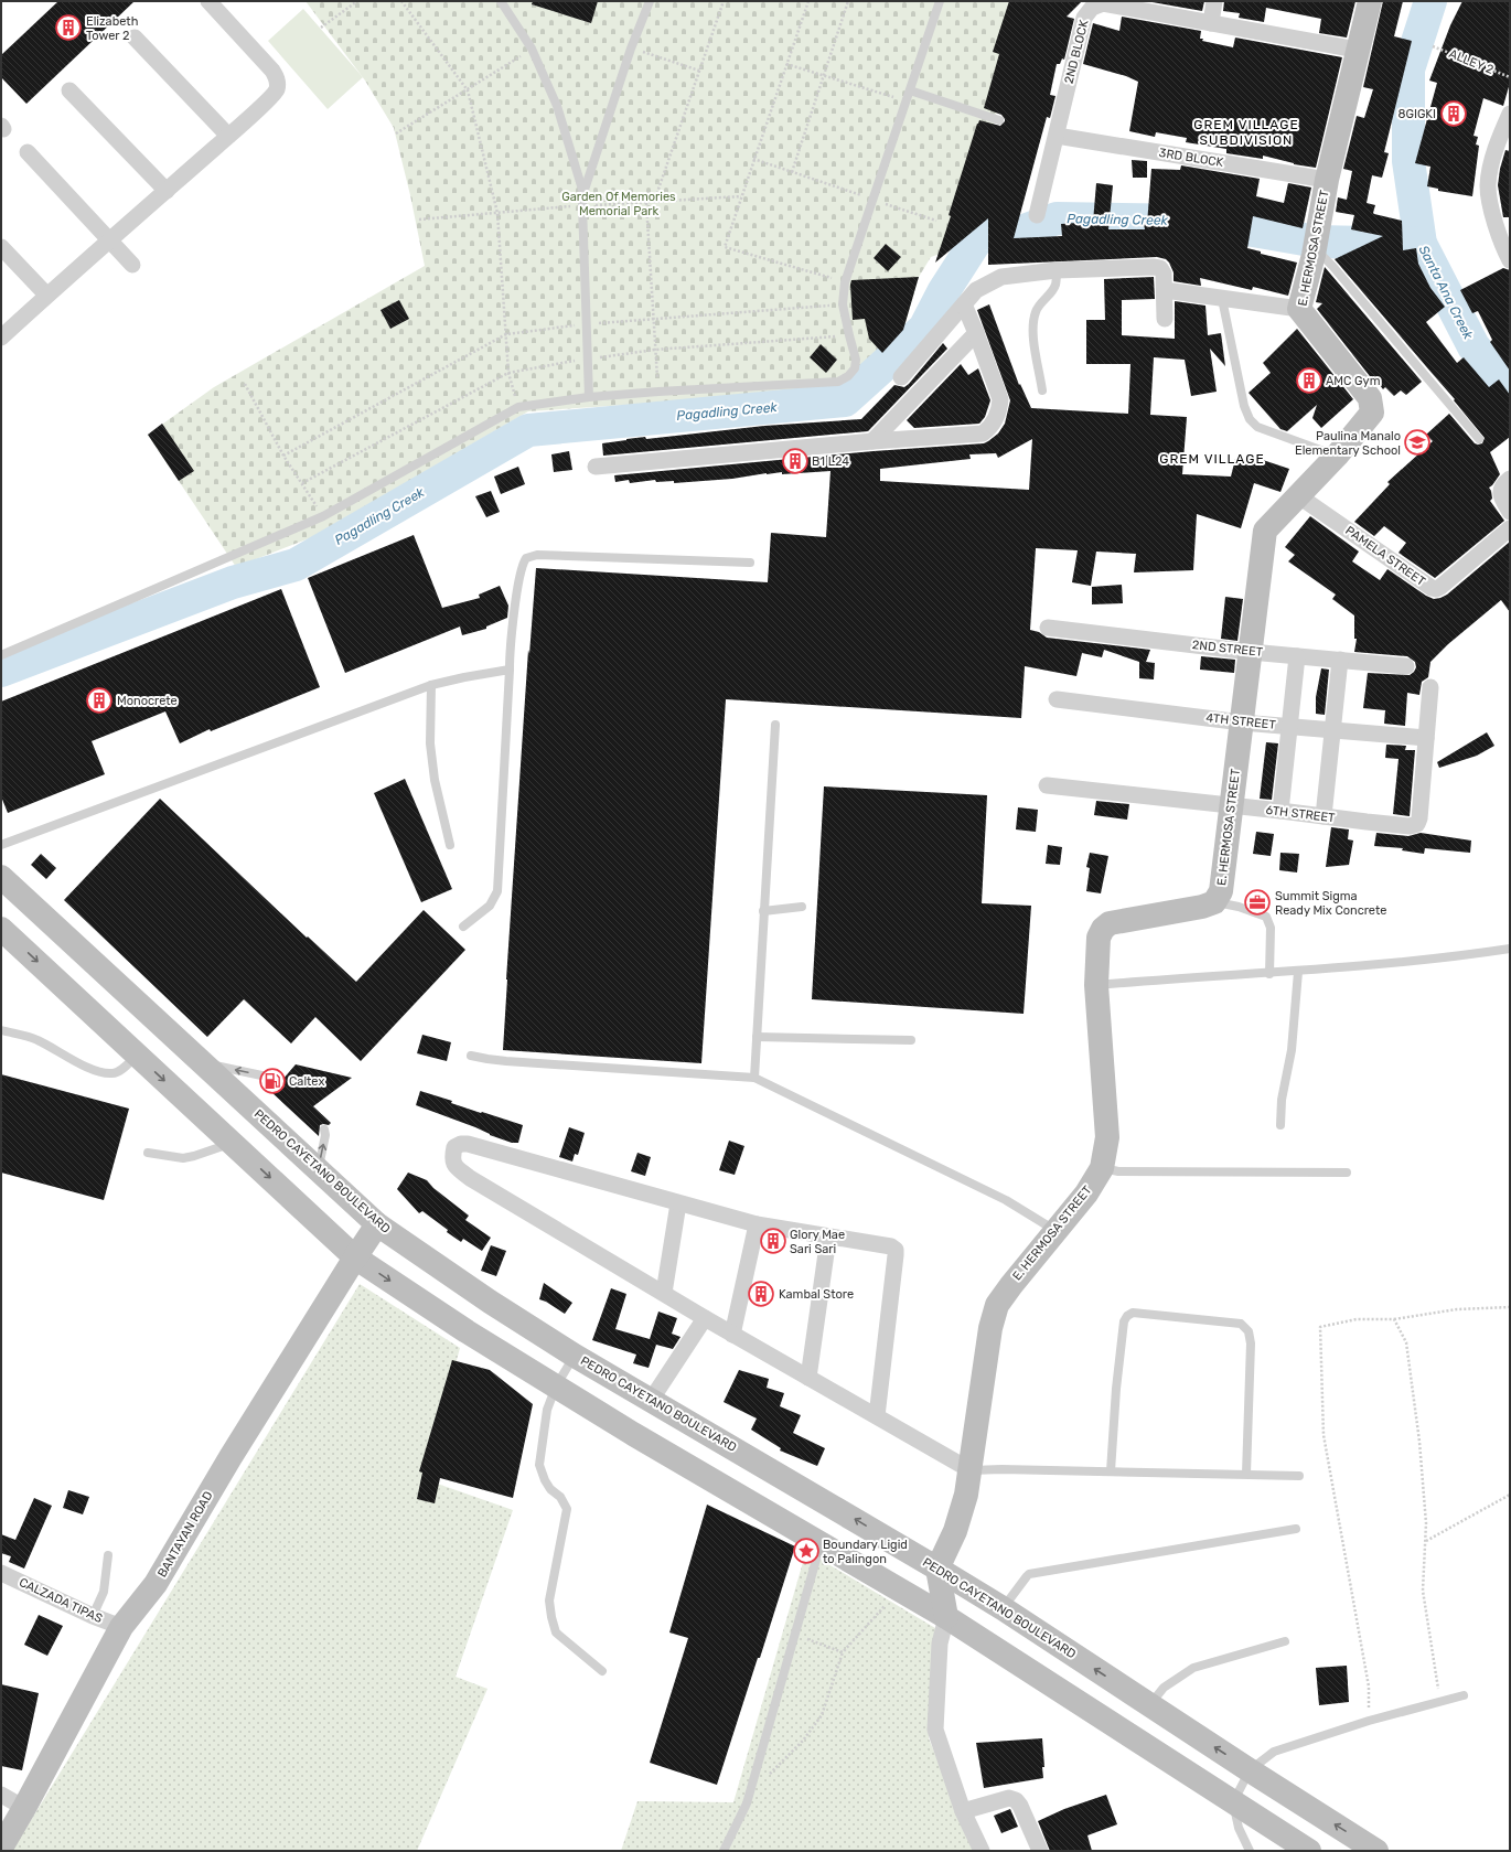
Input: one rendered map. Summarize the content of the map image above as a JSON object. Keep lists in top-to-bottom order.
{
  "streets": {
    "main road": ["E. HERMOSA STREET", "PEDRO CAYETANO BOULEVARD", "BANTAYAN ROAD"],
    "street": [
      "2ND BLOCK",
      "3RD BLOCK",
      "PAMELA STREET",
      "2ND STREET",
      "4TH STREET",
      "6TH STREET",
      "CALZADA TIPAS"
    ],
    "path": ["ALLEY 2"]
  },
  "crossings": [
    ["2ND BLOCK", "3RD BLOCK"],
    ["2ND BLOCK", "E. HERMOSA STREET"],
    ["3RD BLOCK", "E. HERMOSA STREET"],
    ["E. HERMOSA STREET", "PAMELA STREET"],
    ["E. HERMOSA STREET", "2ND STREET"],
    ["E. HERMOSA STREET", "4TH STREET"],
    ["E. HERMOSA STREET", "6TH STREET"],
    ["E. HERMOSA STREET", "PEDRO CAYETANO BOULEVARD"],
    ["4TH STREET", "6TH STREET"],
    ["PEDRO CAYETANO BOULEVARD", "BANTAYAN ROAD"],
    ["BANTAYAN ROAD", "CALZADA TIPAS"]
  ],
  "districts": ["GREM VILLAGE SUBDIVISION", "GREM VILLAGE"],
  "water": ["Pagadling Creek", "Santa Ana Creek"],
  "parks": ["Garden Of Memories Memorial Park"],
  "places": {
    "building": [
      "Elizabeth Tower 2",
      "8GIGKI",
      "AMC Gym",
      "B1 L24",
      "Monocrete",
      "Glory Mae Sari Sari",
      "Kambal Store"
    ],
    "school or university": ["Paulina Manalo Elementary School"],
    "office": ["Summit Sigma Ready Mix Concrete"],
    "fuel station": ["Caltex"],
    "place": ["Boundary Ligid to Palingon"]
  }
}
